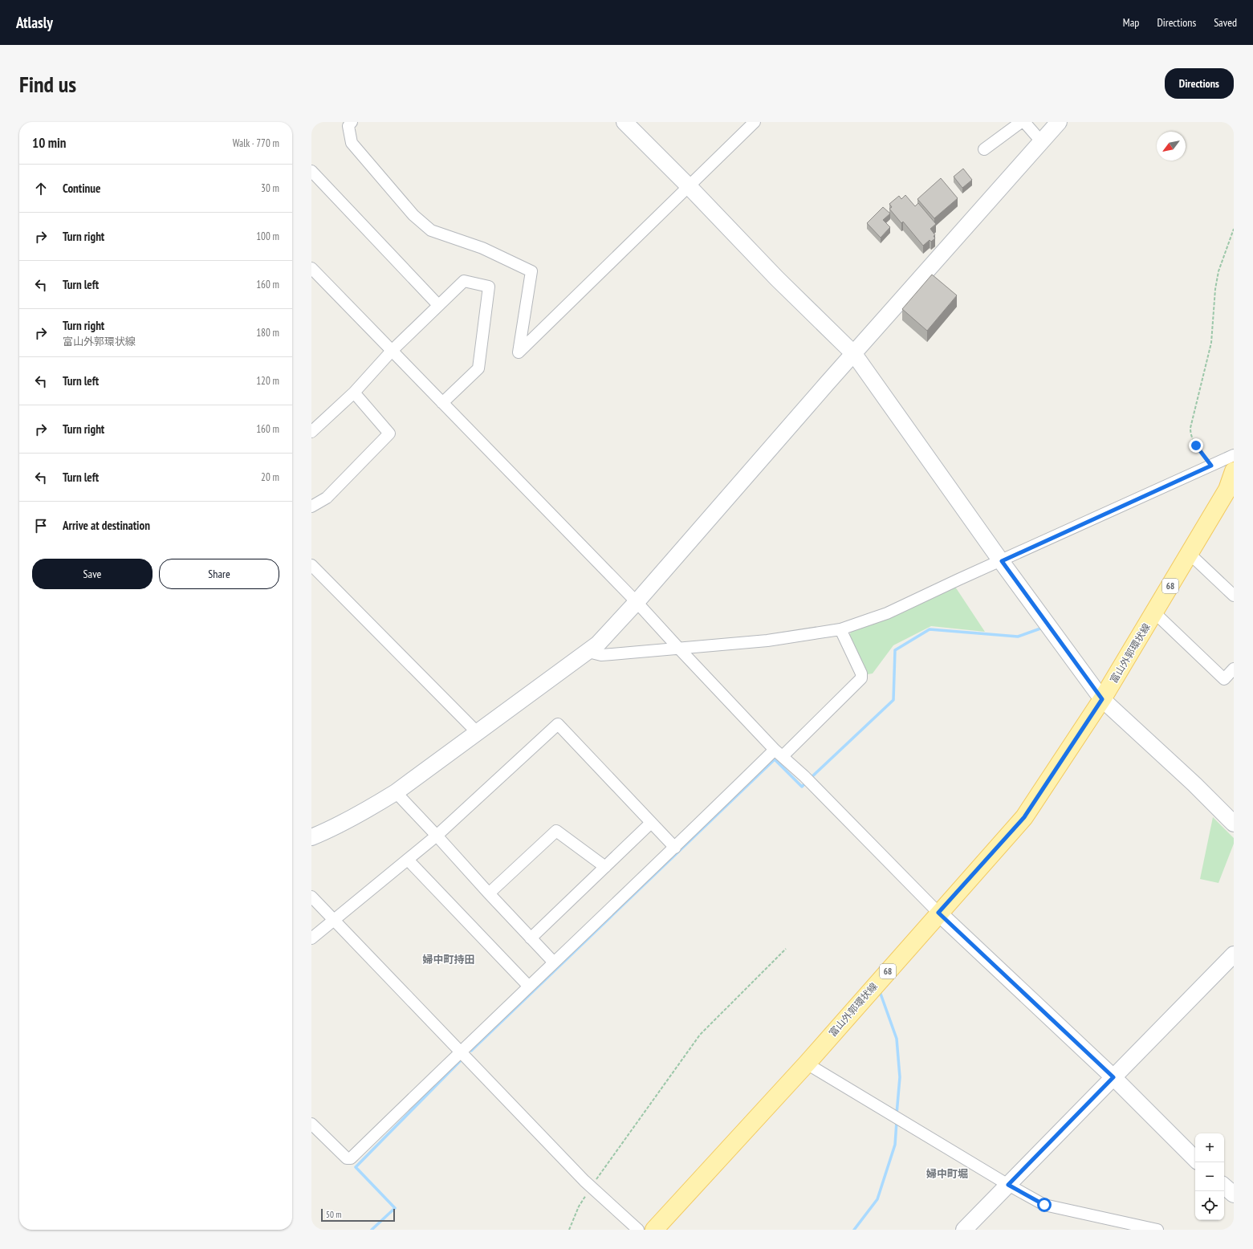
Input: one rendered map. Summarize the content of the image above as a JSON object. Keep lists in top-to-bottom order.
{
  "streets": {
    "main road": ["68", "富山外郭環状線"]
  },
  "districts": ["婦中町持田", "婦中町堀"],
  "scale_bar": "50 m",
  "north": "bottom left",
  "page": {
    "header": "Atlasly",
    "nav": ["Map", "Directions", "Saved"],
    "buttons": [
      "Directions",
      ["Save", "Share"]
    ],
    "title": "Find us",
    "heading": ["10 min", "Walk · 770 m"],
    "list": [
      ["Continue", "30 m"],
      ["Turn right", "100 m"],
      ["Turn left", "160 m"],
      ["Turn right", "富山外郭環状線", "180 m"],
      ["Turn left", "120 m"],
      ["Turn right", "160 m"],
      ["Turn left", "20 m"],
      "Arrive at destination"
    ],
    "map_buttons": ["+", "−"],
    "scale": "50 m"
  }
}
